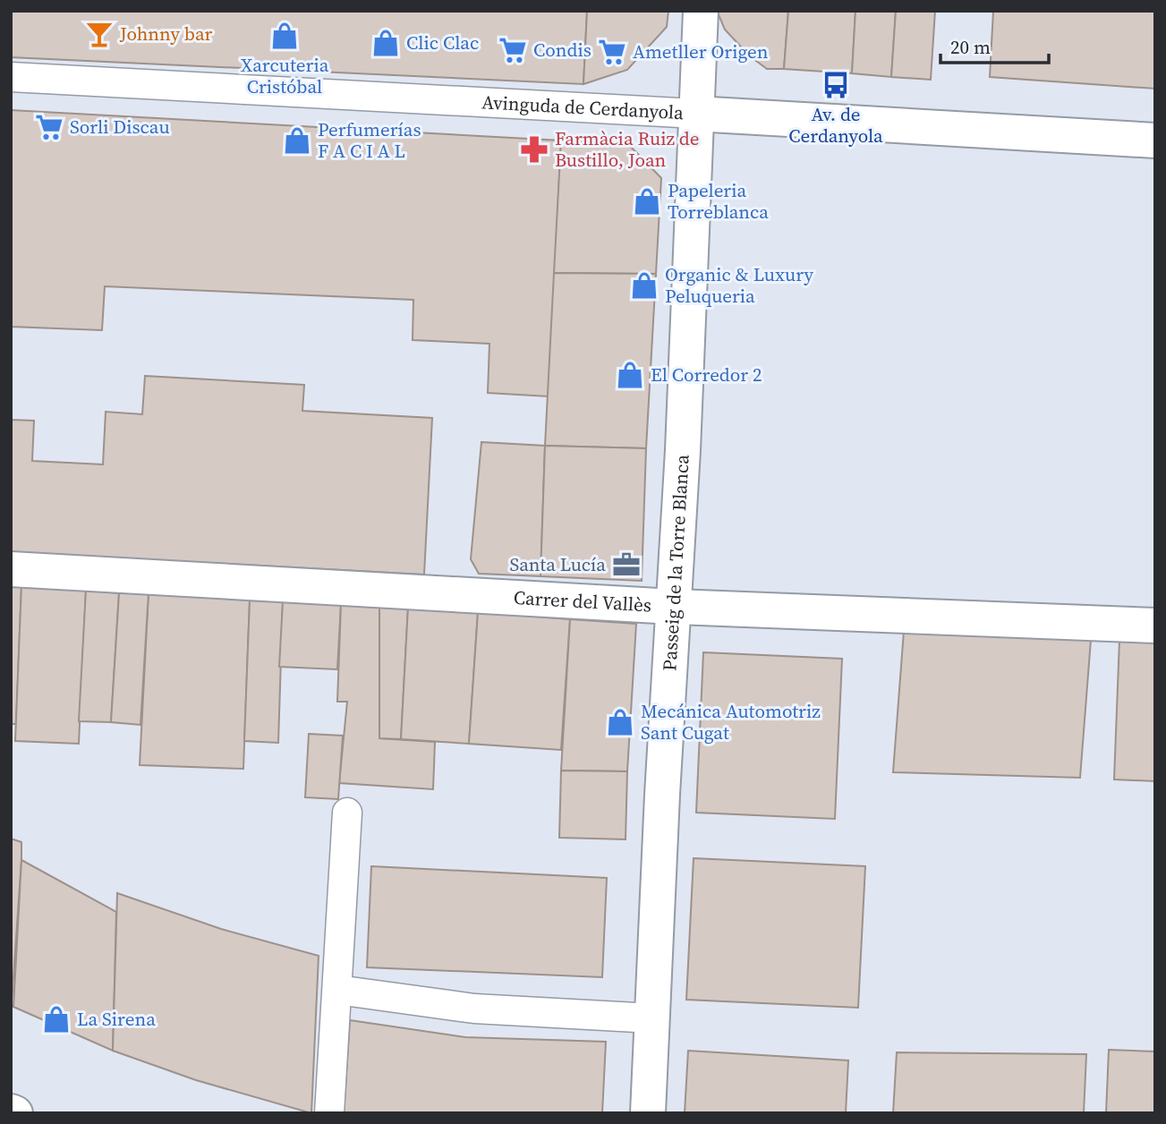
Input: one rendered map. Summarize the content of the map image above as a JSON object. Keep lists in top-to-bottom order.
{
  "streets": {
    "street": ["Avinguda de Cerdanyola", "Passeig de la Torre Blanca", "Carrer del Vallès"]
  },
  "crossings": [
    ["Avinguda de Cerdanyola", "Passeig de la Torre Blanca"],
    ["Passeig de la Torre Blanca", "Carrer del Vallès"]
  ],
  "places": {
    "bar": ["Johnny bar"],
    "shop": [
      "Xarcuteria Cristóbal",
      "Clic Clac",
      "Perfumerías F A C I A L",
      "Papeleria Torreblanca",
      "Organic & Luxury Peluqueria",
      "El Corredor 2",
      "Mecánica Automotriz Sant Cugat",
      "La Sirena"
    ],
    "supermarket": ["Condis", "Ametller Origen", "Sorli Discau"],
    "bus stop": ["Av. de Cerdanyola"],
    "pharmacy": ["Farmàcia Ruiz de Bustillo, Joan"],
    "office": ["Santa Lucía"]
  },
  "scale_bar": "20 m"
}
